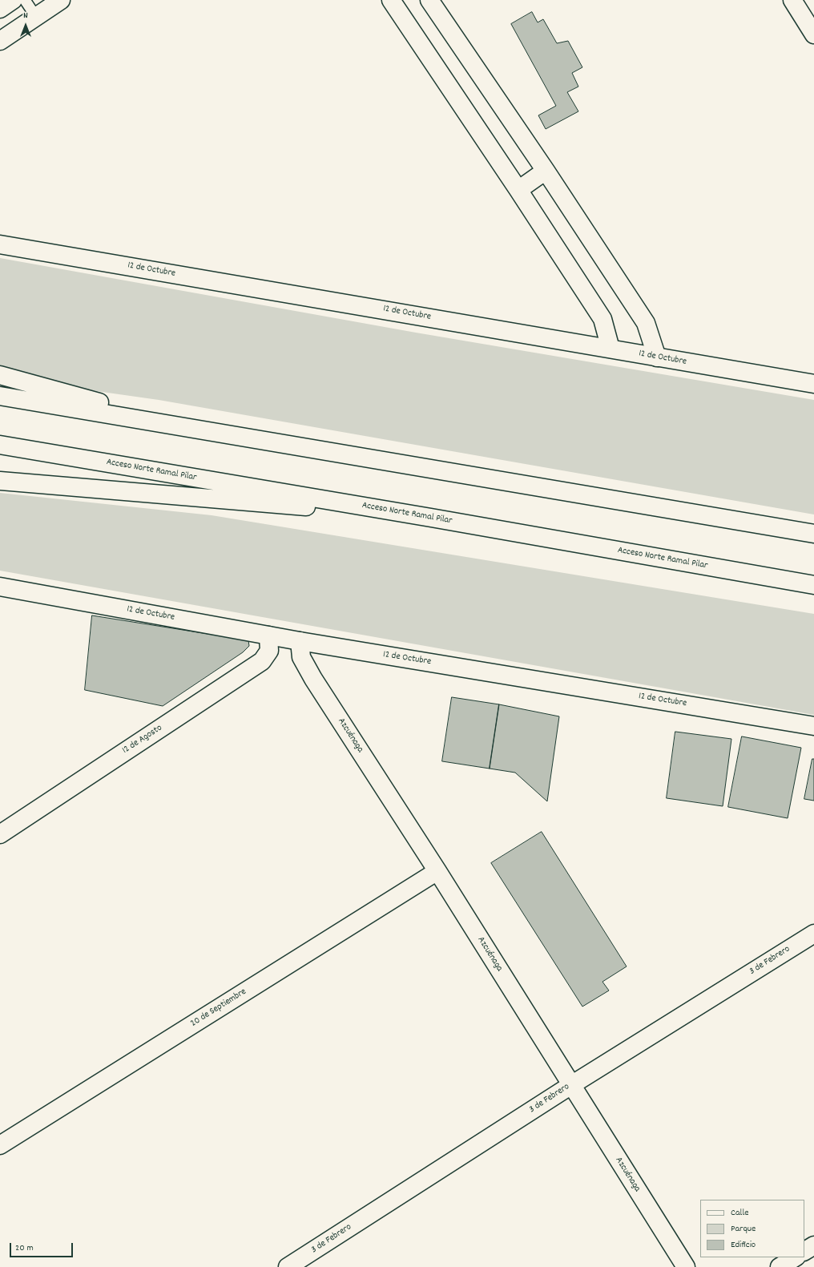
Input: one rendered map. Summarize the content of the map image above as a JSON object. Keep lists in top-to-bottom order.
{
  "streets": {
    "main road": [
      "12 de Octubre",
      "Acceso Norte Ramal Pilar",
      "Azcuénaga",
      "12 de Agosto",
      "3 de Febrero",
      "20 de Septiembre"
    ]
  },
  "crossings": [
    ["12 de Octubre", "Azcuénaga"],
    ["12 de Octubre", "12 de Agosto"],
    ["Azcuénaga", "3 de Febrero"],
    ["Azcuénaga", "20 de Septiembre"]
  ],
  "legend": ["Calle", "Parque", "Edificio"],
  "scale_bar": "20 m",
  "north": "top"
}
